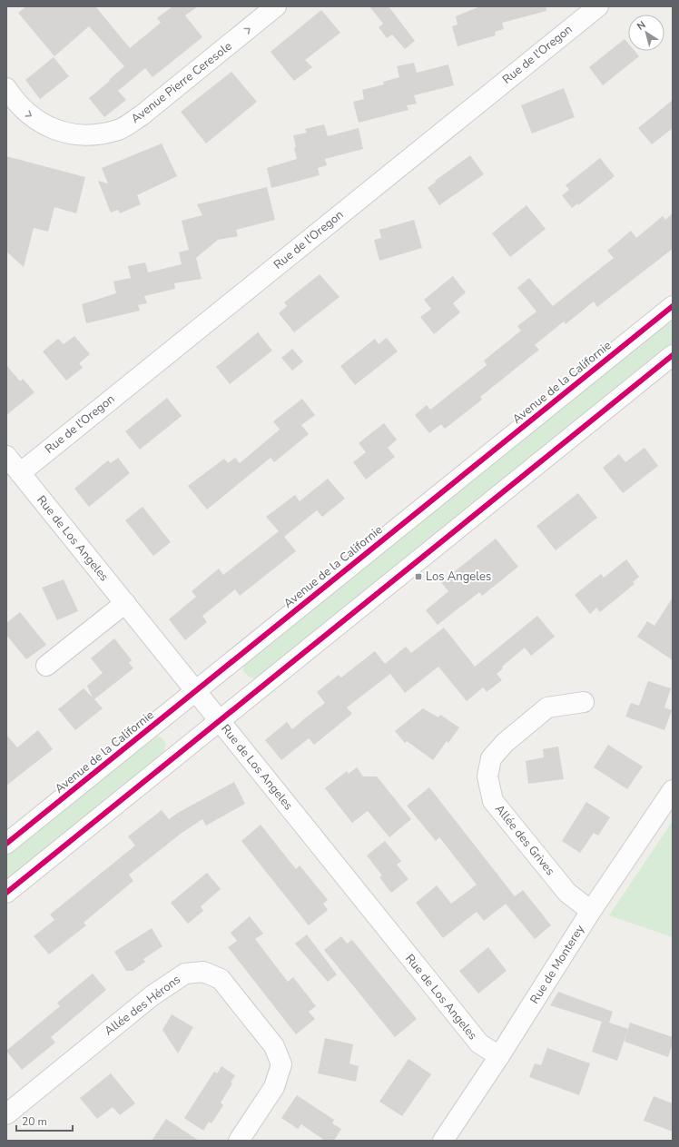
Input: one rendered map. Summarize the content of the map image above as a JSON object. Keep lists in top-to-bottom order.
{
  "streets": {
    "street": [
      "Rue de l'Oregon",
      "Avenue Pierre Ceresole",
      "Avenue de la Californie",
      "Rue de Los Angeles",
      "Allée des Grives",
      "Rue de Monterey",
      "Allée des Hérons"
    ]
  },
  "crossings": [
    ["Rue de l'Oregon", "Rue de Los Angeles"],
    ["Avenue de la Californie", "Rue de Los Angeles"],
    ["Rue de Los Angeles", "Rue de Monterey"],
    ["Allée des Grives", "Rue de Monterey"]
  ],
  "one_way": ["Avenue Pierre Ceresole"],
  "places": {
    "transit": ["Los Angeles"]
  },
  "scale_bar": "20 m",
  "north": "top left"
}
